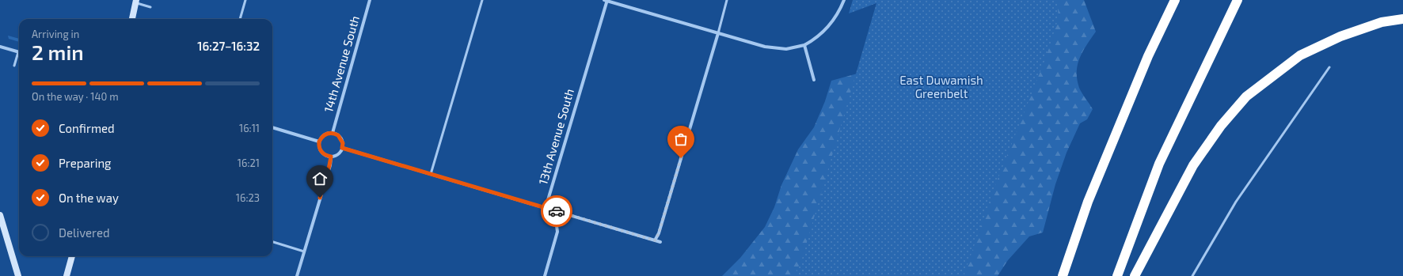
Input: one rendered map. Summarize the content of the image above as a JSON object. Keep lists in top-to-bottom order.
{
  "streets": {
    "street": ["14th Avenue South", "13th Avenue South"]
  },
  "parks": ["East Duwamish Greenbelt"],
  "page": {
    "heading": ["2 min", "Arriving in", "16:27–16:32"],
    "bar": "On the way · 140 m",
    "list": [
      ["Confirmed", "16:11"],
      ["Preparing", "16:21"],
      ["On the way", "16:23"],
      "Delivered"
    ]
  }
}
